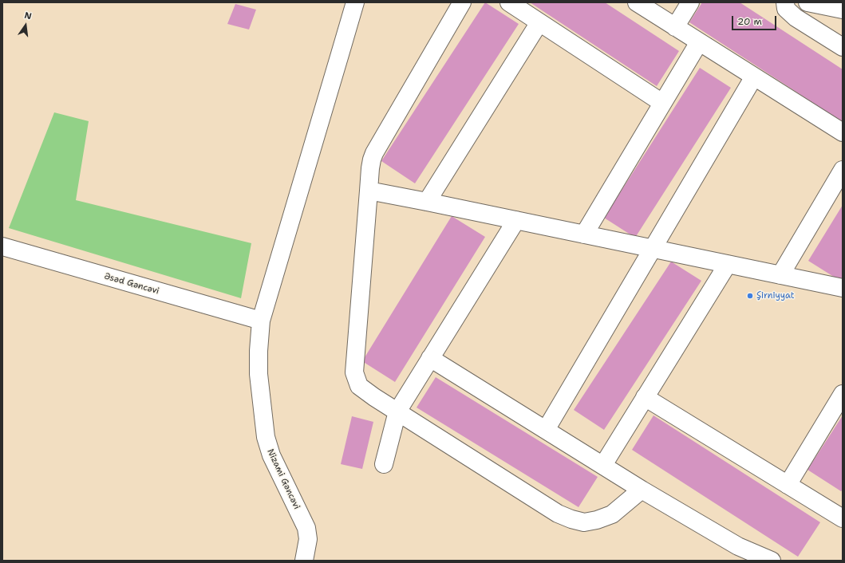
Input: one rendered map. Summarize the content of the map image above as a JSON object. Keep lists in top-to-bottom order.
{
  "streets": {
    "street": ["Əsəd Gəncəvi", "Nizami Gəncəvi"]
  },
  "crossings": [
    ["Əsəd Gəncəvi", "Nizami Gəncəvi"]
  ],
  "places": ["Şirniyyat"],
  "scale_bar": "20 m",
  "north": "top"
}
